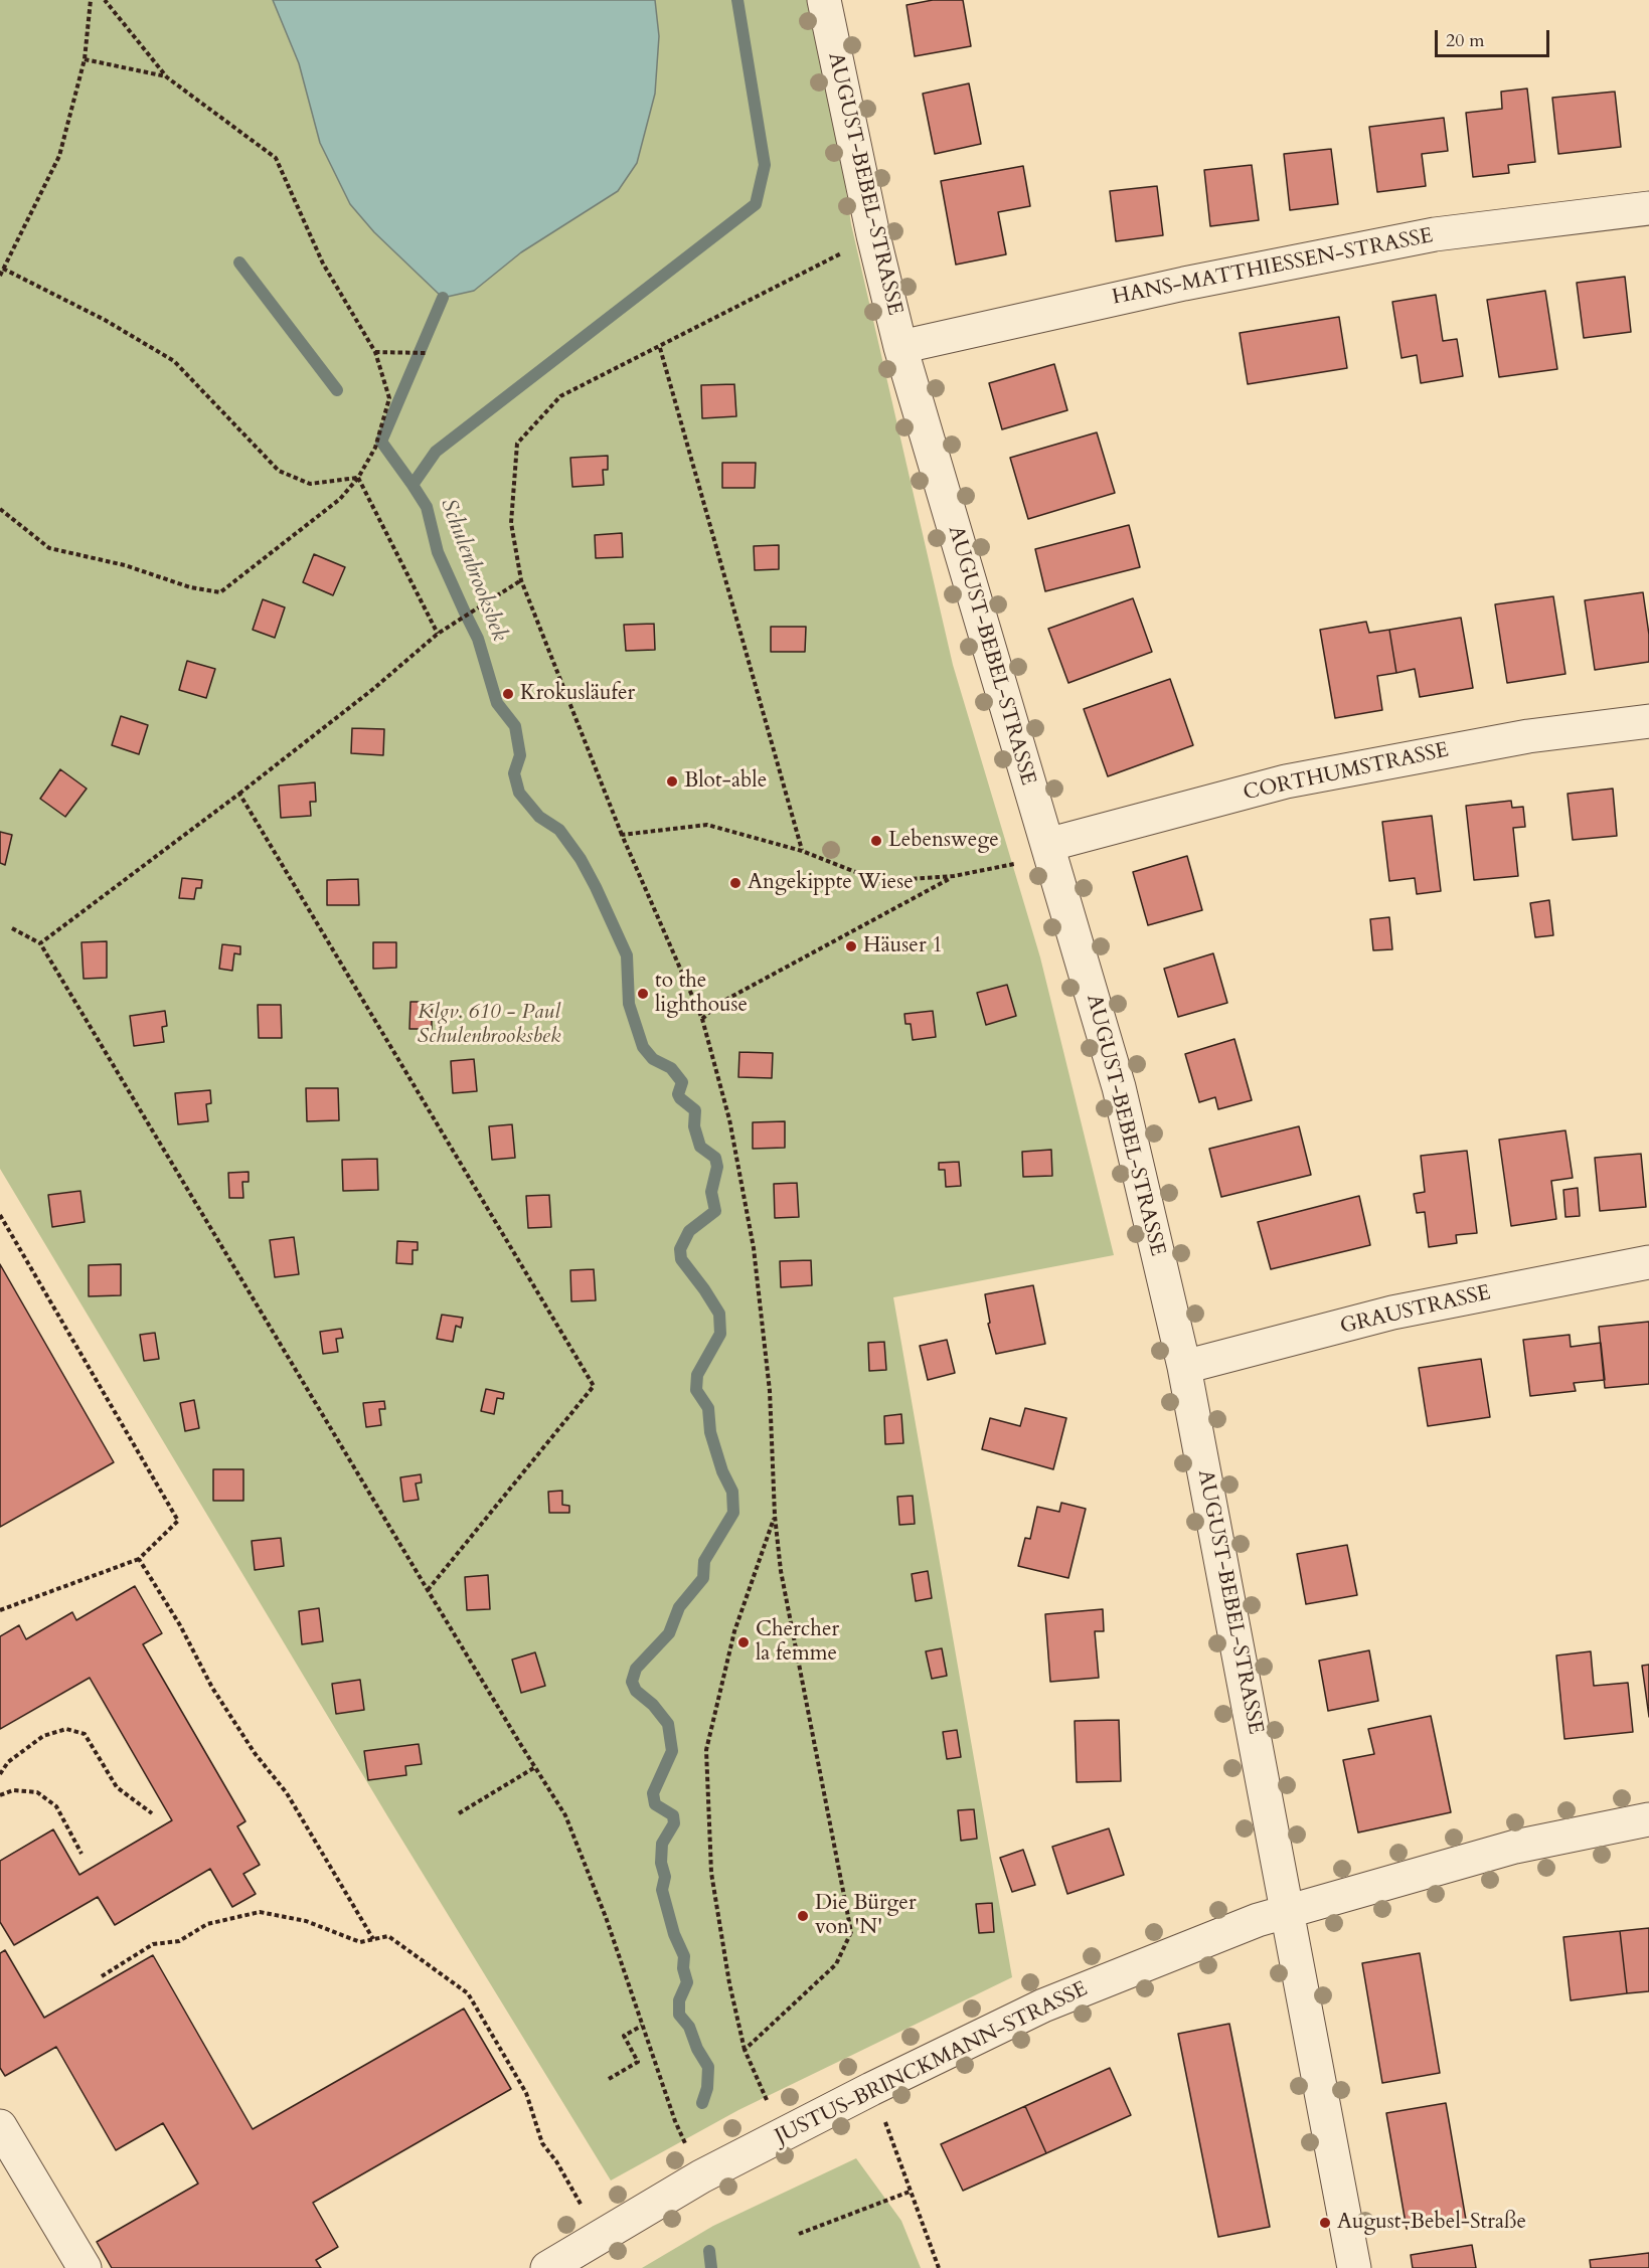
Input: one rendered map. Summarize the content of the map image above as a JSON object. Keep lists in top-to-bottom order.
{
  "streets": {
    "street": [
      "AUGUST-BEBEL-STRASSE",
      "HANS-MATTHIESSEN-STRASSE",
      "CORTHUMSTRASSE",
      "GRAUSTRASSE",
      "JUSTUS-BRINCKMANN-STRASSE"
    ]
  },
  "crossings": [
    ["AUGUST-BEBEL-STRASSE", "HANS-MATTHIESSEN-STRASSE"],
    ["AUGUST-BEBEL-STRASSE", "CORTHUMSTRASSE"],
    ["AUGUST-BEBEL-STRASSE", "GRAUSTRASSE"],
    ["AUGUST-BEBEL-STRASSE", "JUSTUS-BRINCKMANN-STRASSE"]
  ],
  "water": ["Schulenbrooksbek"],
  "parks": ["Klgv. 610 - Paul Schulenbrooksbek"],
  "places": [
    "Krokusläufer",
    "Blot-able",
    "Lebenswege",
    "Angekippte Wiese",
    "Häuser 1",
    "to the lighthouse",
    "Chercher la femme",
    "Die Bürger von 'N'",
    "August-Bebel-Straße"
  ],
  "scale_bar": "20 m"
}
